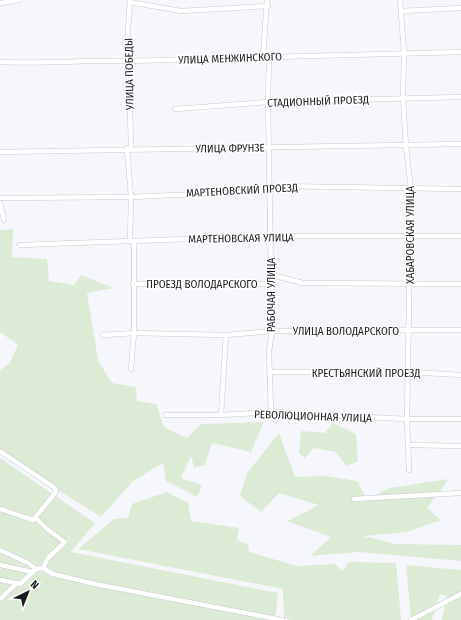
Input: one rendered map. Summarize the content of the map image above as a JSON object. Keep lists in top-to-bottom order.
{
  "streets": {
    "street": [
      "УЛИЦА МЕНЖИНСКОГО",
      "УЛИЦА ПОБЕДЫ",
      "СТАДИОННЫЙ ПРОЕЗД",
      "УЛИЦА ФРУНЗЕ",
      "МАРТЕНОВСКИЙ ПРОЕЗД",
      "ХАБАРОВСКАЯ УЛИЦА",
      "МАРТЕНОВСКАЯ УЛИЦА",
      "ПРОЕЗД ВОЛОДАРСКОГО",
      "РАБОЧАЯ УЛИЦА",
      "УЛИЦА ВОЛОДАРСКОГО",
      "КРЕСТЬЯНСКИЙ ПРОЕЗД",
      "РЕВОЛЮЦИОННАЯ УЛИЦА"
    ]
  },
  "crossings": [
    ["УЛИЦА МЕНЖИНСКОГО", "УЛИЦА ПОБЕДЫ"],
    ["УЛИЦА МЕНЖИНСКОГО", "ХАБАРОВСКАЯ УЛИЦА"],
    ["УЛИЦА МЕНЖИНСКОГО", "РАБОЧАЯ УЛИЦА"],
    ["УЛИЦА ПОБЕДЫ", "УЛИЦА ФРУНЗЕ"],
    ["УЛИЦА ПОБЕДЫ", "МАРТЕНОВСКИЙ ПРОЕЗД"],
    ["УЛИЦА ПОБЕДЫ", "МАРТЕНОВСКАЯ УЛИЦА"],
    ["УЛИЦА ПОБЕДЫ", "ПРОЕЗД ВОЛОДАРСКОГО"],
    ["УЛИЦА ПОБЕДЫ", "УЛИЦА ВОЛОДАРСКОГО"],
    ["СТАДИОННЫЙ ПРОЕЗД", "ХАБАРОВСКАЯ УЛИЦА"],
    ["СТАДИОННЫЙ ПРОЕЗД", "РАБОЧАЯ УЛИЦА"],
    ["УЛИЦА ФРУНЗЕ", "ХАБАРОВСКАЯ УЛИЦА"],
    ["УЛИЦА ФРУНЗЕ", "РАБОЧАЯ УЛИЦА"],
    ["МАРТЕНОВСКИЙ ПРОЕЗД", "ХАБАРОВСКАЯ УЛИЦА"],
    ["МАРТЕНОВСКИЙ ПРОЕЗД", "РАБОЧАЯ УЛИЦА"],
    ["ХАБАРОВСКАЯ УЛИЦА", "МАРТЕНОВСКАЯ УЛИЦА"],
    ["ХАБАРОВСКАЯ УЛИЦА", "ПРОЕЗД ВОЛОДАРСКОГО"],
    ["ХАБАРОВСКАЯ УЛИЦА", "УЛИЦА ВОЛОДАРСКОГО"],
    ["ХАБАРОВСКАЯ УЛИЦА", "КРЕСТЬЯНСКИЙ ПРОЕЗД"],
    ["ХАБАРОВСКАЯ УЛИЦА", "РЕВОЛЮЦИОННАЯ УЛИЦА"],
    ["МАРТЕНОВСКАЯ УЛИЦА", "РАБОЧАЯ УЛИЦА"],
    ["ПРОЕЗД ВОЛОДАРСКОГО", "РАБОЧАЯ УЛИЦА"],
    ["РАБОЧАЯ УЛИЦА", "УЛИЦА ВОЛОДАРСКОГО"],
    ["РАБОЧАЯ УЛИЦА", "КРЕСТЬЯНСКИЙ ПРОЕЗД"],
    ["РАБОЧАЯ УЛИЦА", "РЕВОЛЮЦИОННАЯ УЛИЦА"]
  ],
  "north": "top right"
}
